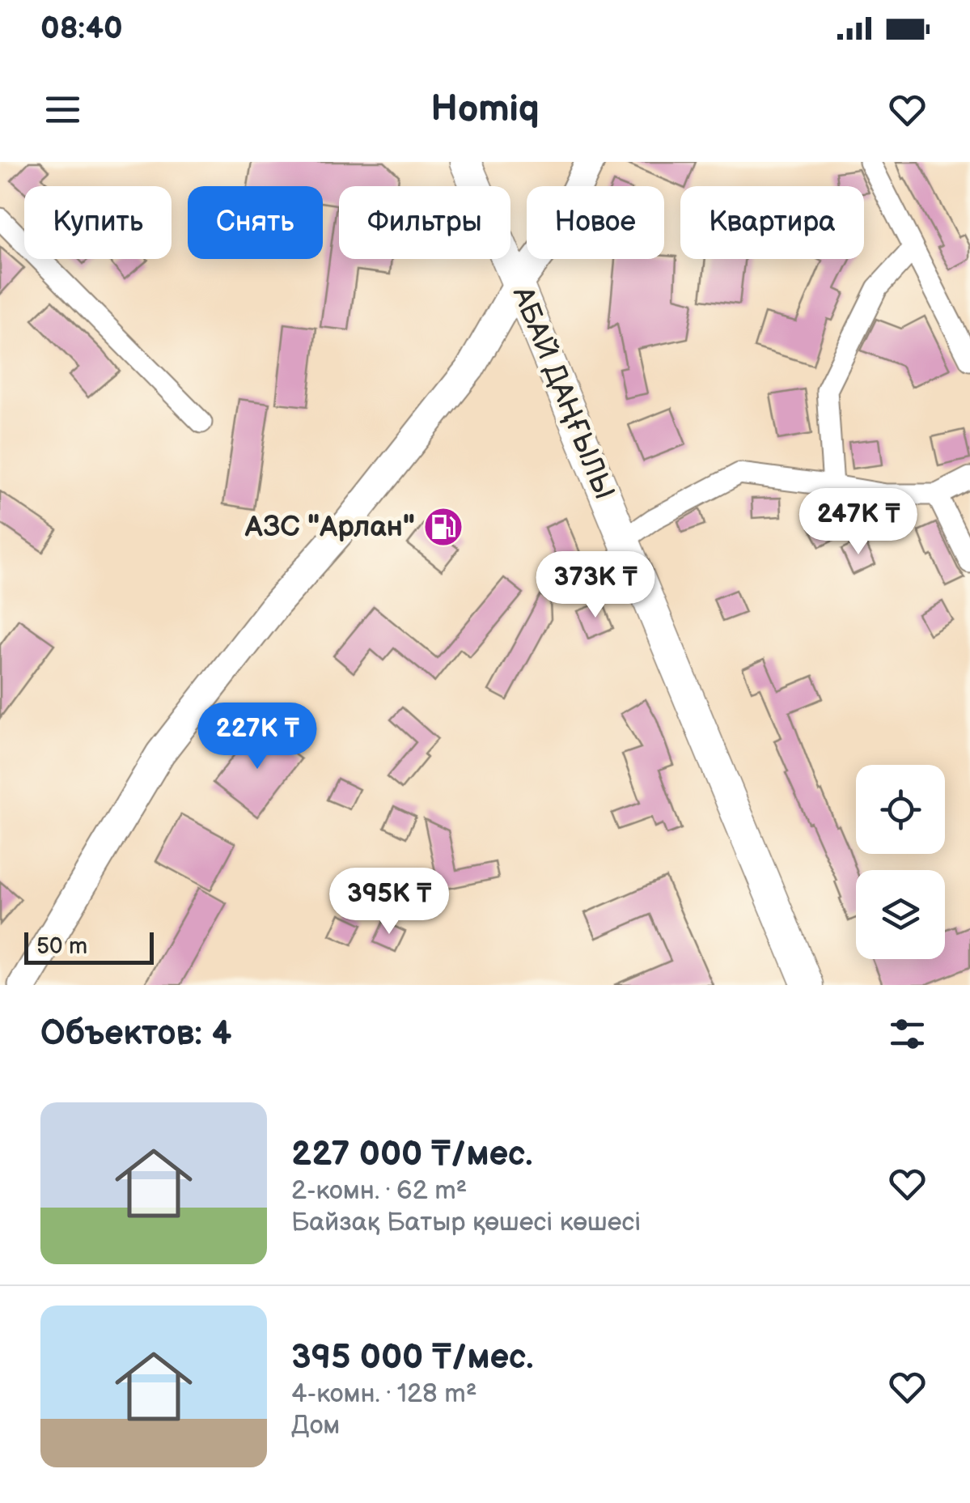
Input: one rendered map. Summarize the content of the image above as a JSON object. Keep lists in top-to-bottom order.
{
  "streets": {
    "main road": ["АБАЙ ДАҢҒЫЛЫ"]
  },
  "places": {
    "fuel station": ["АЗС \"Арлан\""]
  },
  "scale_bar": "50 m",
  "page": {
    "status": "08:40",
    "header": "Homiq",
    "chip": [
      "Купить",
      "Снять",
      "Фильтры",
      "Новое",
      "Квартира"
    ],
    "price": [
      "247K ₸",
      "373K ₸",
      "227K ₸",
      "395K ₸"
    ],
    "scale": "50 m",
    "heading": "Объектов: 4",
    "list": [
      {
        "name": "227 000 ₸/мес.",
        "note": "2-комн. · 62 m² · Байзақ Батыр қөшесі көшесі"
      },
      {
        "name": "395 000 ₸/мес.",
        "note": "4-комн. · 128 m² · Дом"
      }
    ]
  }
}
